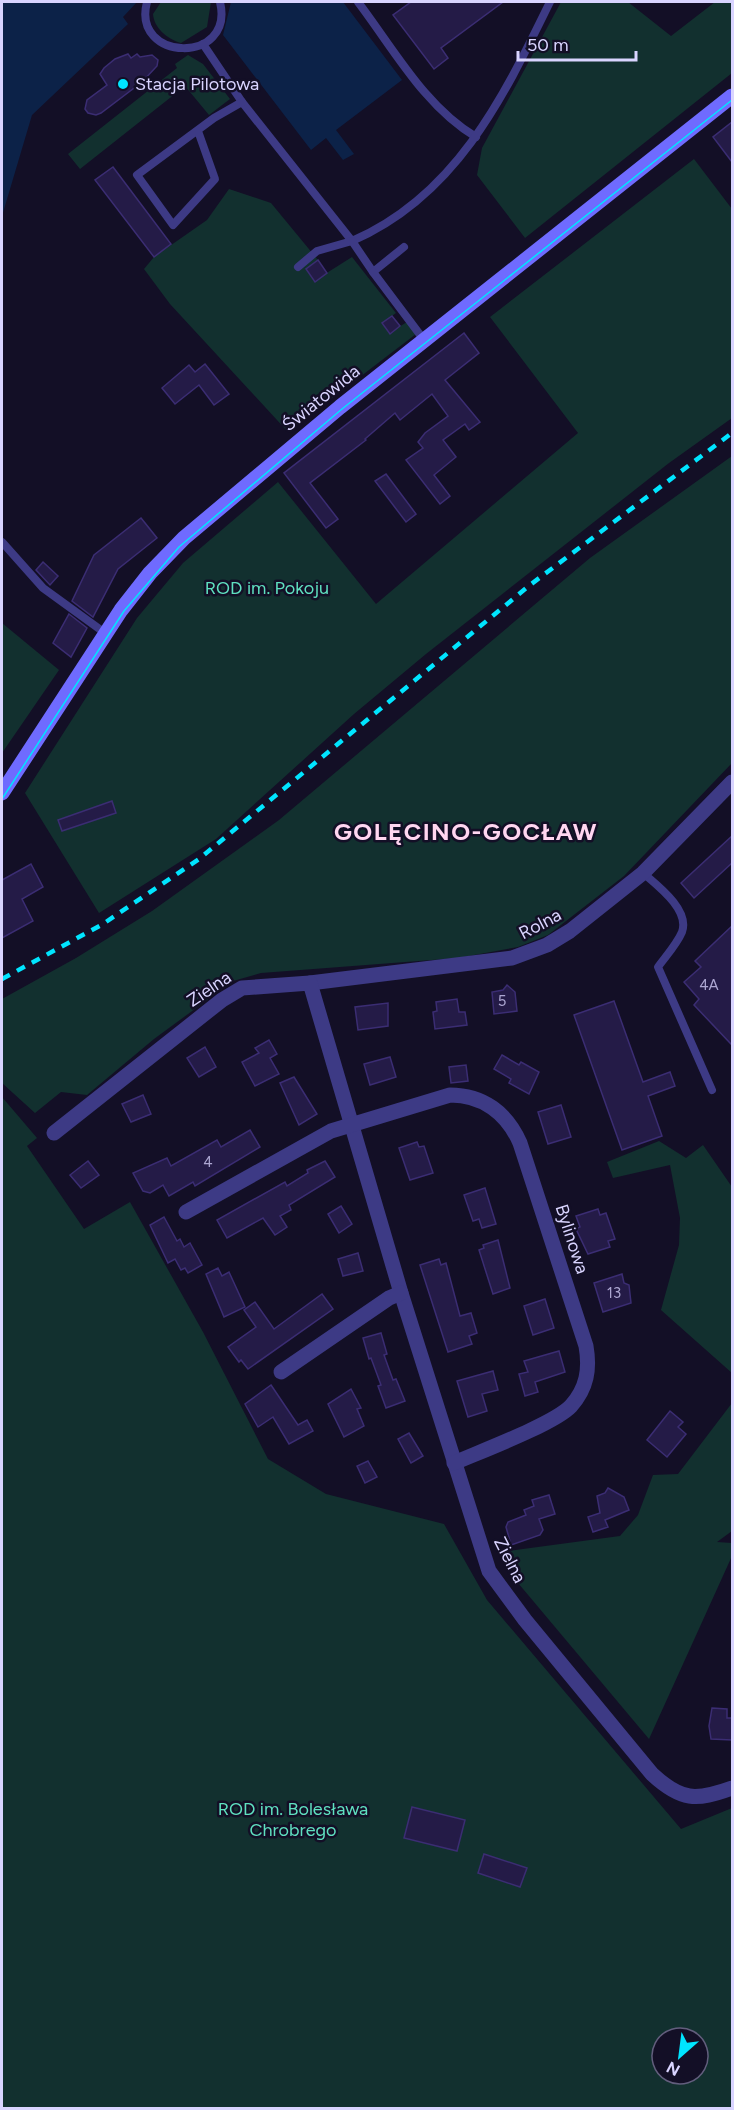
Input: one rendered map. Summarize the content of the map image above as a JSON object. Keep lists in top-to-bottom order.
{
  "streets": {
    "street": [
      "Światowida",
      "Rolna",
      "Zielna",
      "Bylinowa"
    ]
  },
  "crossings": [
    ["Rolna", "Zielna"],
    ["Zielna", "Bylinowa"]
  ],
  "districts": ["GOLĘCINO-GOCŁAW"],
  "parks": ["ROD im. Pokoju", "ROD im. Bolesława Chrobrego"],
  "places": ["Stacja Pilotowa"],
  "house_numbers": [
    "4A",
    "5",
    "4",
    "13"
  ],
  "scale_bar": "50 m",
  "north": "bottom left"
}
